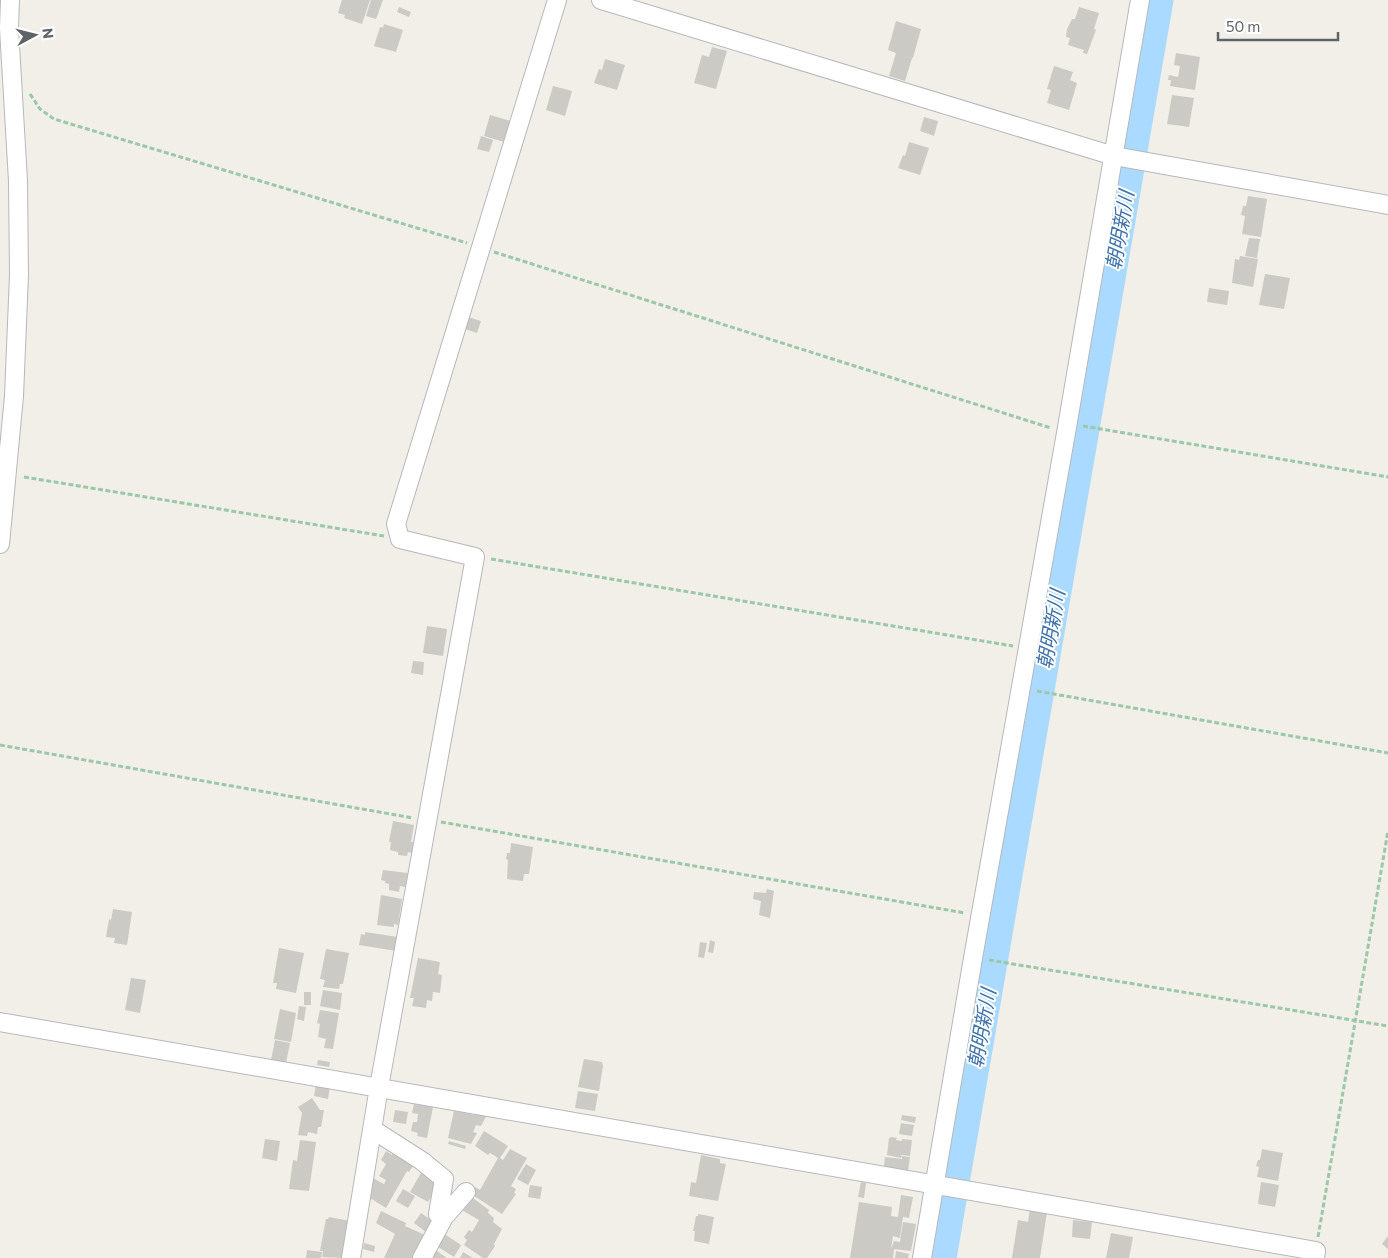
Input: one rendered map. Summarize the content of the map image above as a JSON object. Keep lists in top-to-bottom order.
{
  "water": ["朝明新川"],
  "scale_bar": "50 m",
  "north": "right"
}
